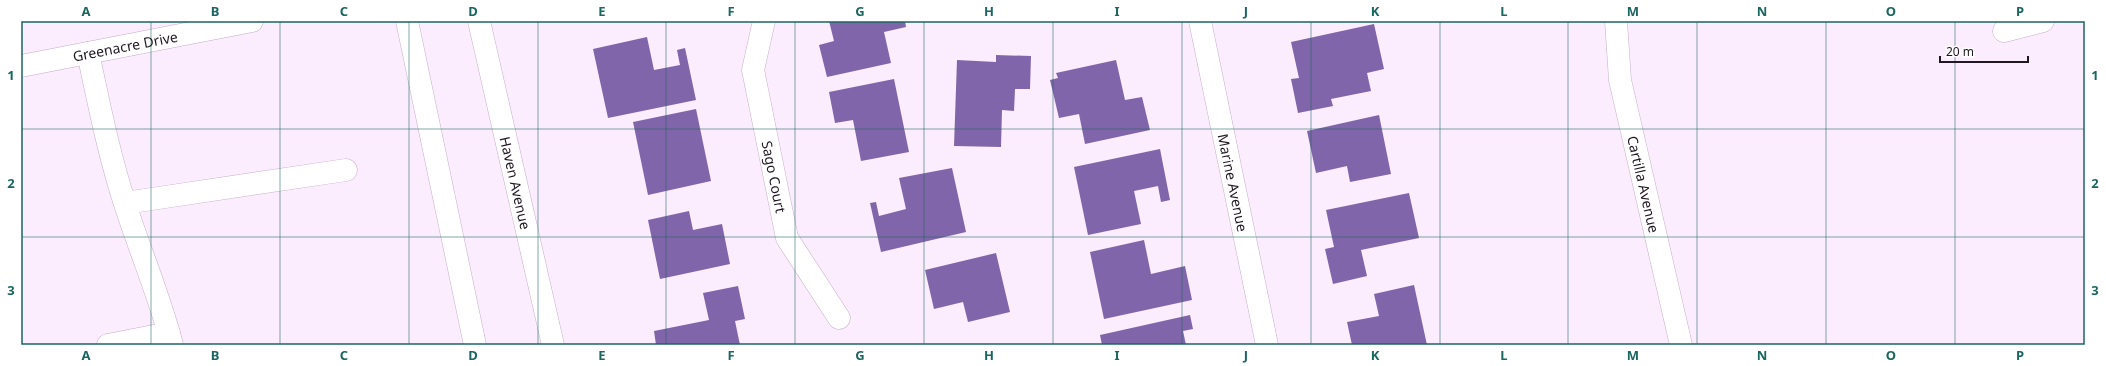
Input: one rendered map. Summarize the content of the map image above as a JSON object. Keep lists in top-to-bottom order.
{
  "streets": {
    "street": [
      "Greenacre Drive",
      "Sago Court",
      "Haven Avenue",
      "Marine Avenue",
      "Cartilla Avenue"
    ]
  },
  "scale_bar": "20 m",
  "grid": {
    "columns": [
      "A",
      "B",
      "C",
      "D",
      "E",
      "F",
      "G",
      "H",
      "I",
      "J",
      "K",
      "L",
      "M",
      "N",
      "O",
      "P"
    ],
    "rows": ["1", "2", "3"]
  }
}
